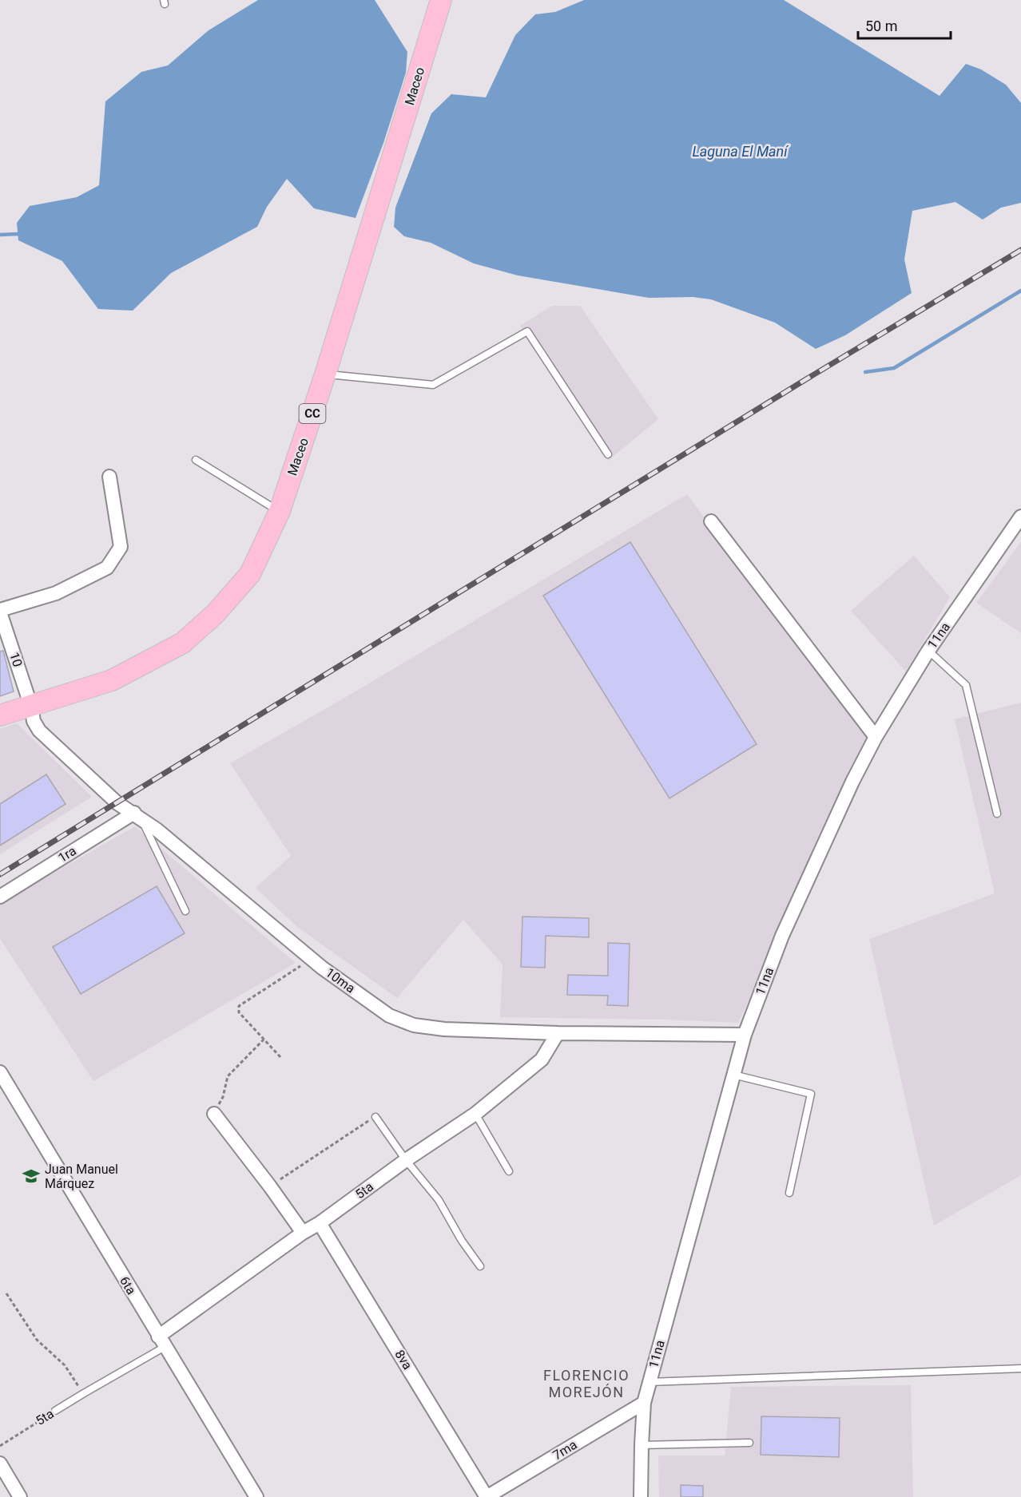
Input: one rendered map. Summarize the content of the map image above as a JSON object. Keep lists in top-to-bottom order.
{
  "streets": {
    "main road": ["Maceo", "CC"],
    "street": [
      "11na",
      "10",
      "1ra",
      "10ma",
      "5ta",
      "6ta",
      "8va",
      "7ma"
    ]
  },
  "crossings": [
    ["Maceo", "10"],
    ["Maceo", "10ma"],
    ["11na", "10ma"],
    ["11na", "7ma"],
    ["10", "10ma"],
    ["1ra", "10ma"],
    ["10ma", "5ta"],
    ["5ta", "6ta"],
    ["5ta", "8va"],
    ["8va", "7ma"]
  ],
  "districts": ["FLORENCIO MOREJÓN"],
  "water": ["Laguna El Maní"],
  "places": {
    "school or university": ["Juan Manuel Márquez"]
  },
  "scale_bar": "50 m"
}
